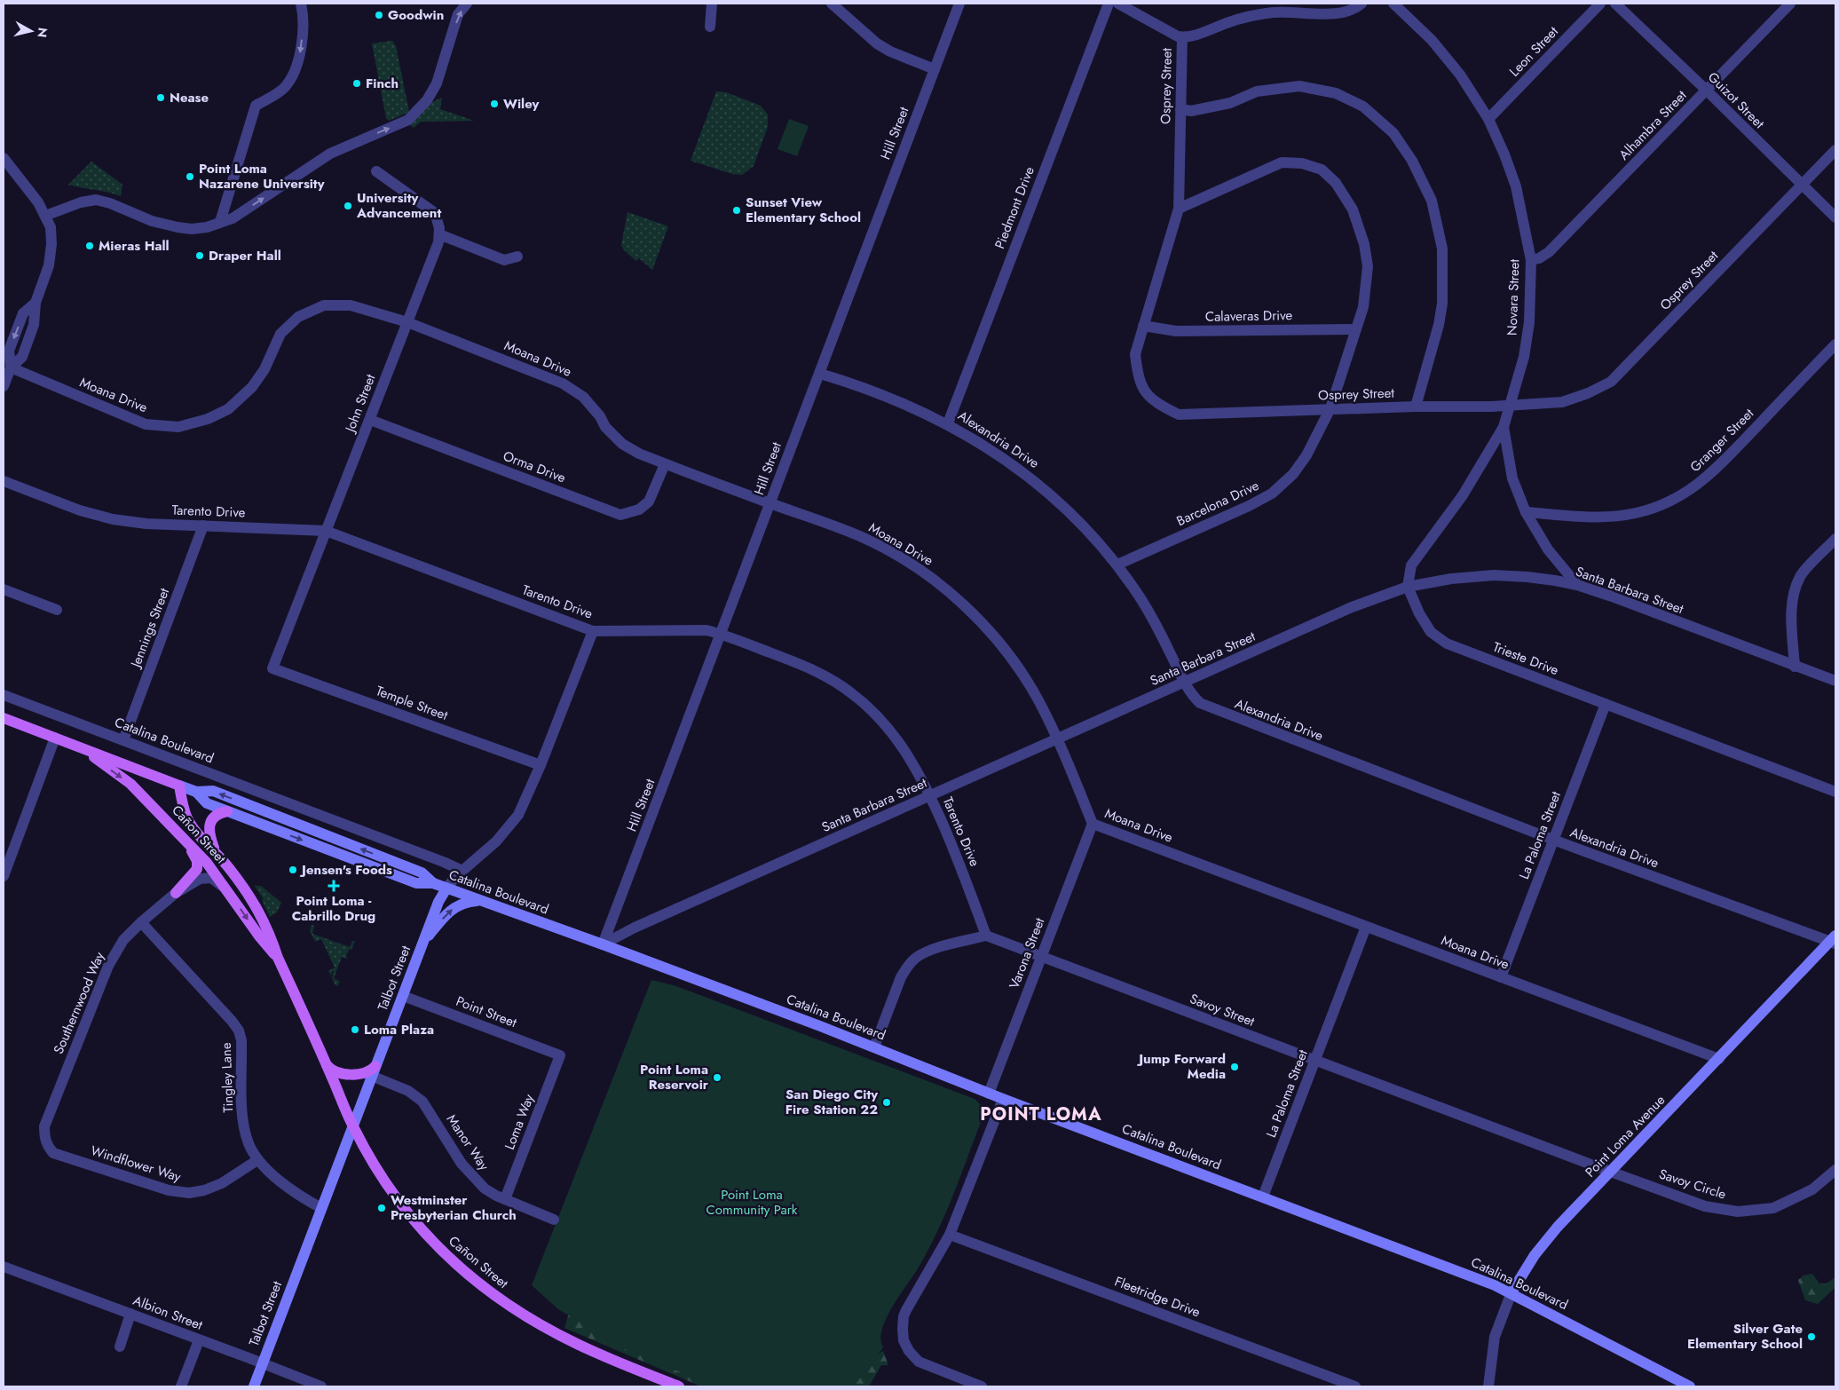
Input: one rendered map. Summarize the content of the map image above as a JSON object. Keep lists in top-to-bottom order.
{
  "streets": {
    "main road": [
      "Catalina Boulevard",
      "Cañon Street",
      "Talbot Street",
      "Point Loma Avenue"
    ],
    "street": [
      "Leon Street",
      "Osprey Street",
      "Guizot Street",
      "Alhambra Street",
      "Hill Street",
      "Piedmont Drive",
      "Novara Street",
      "Calaveras Drive",
      "Moana Drive",
      "John Street",
      "Alexandria Drive",
      "Granger Street",
      "Orma Drive",
      "Barcelona Drive",
      "Tarento Drive",
      "Santa Barbara Street",
      "Jennings Street",
      "Trieste Drive",
      "Temple Street",
      "La Paloma Street",
      "Varona Street",
      "Southernwood Way",
      "Savoy Street",
      "Point Street",
      "Tingley Lane",
      "Loma Way",
      "Manor Way",
      "Windflower Way",
      "Savoy Circle",
      "Fleetridge Drive",
      "Albion Street"
    ]
  },
  "crossings": [
    ["Leon Street", "Novara Street"],
    ["Osprey Street", "Guizot Street"],
    ["Osprey Street", "Novara Street"],
    ["Osprey Street", "Calaveras Drive"],
    ["Osprey Street", "Barcelona Drive"],
    ["Guizot Street", "Alhambra Street"],
    ["Alhambra Street", "Novara Street"],
    ["Hill Street", "Moana Drive"],
    ["Hill Street", "Alexandria Drive"],
    ["Hill Street", "Tarento Drive"],
    ["Hill Street", "Santa Barbara Street"],
    ["Hill Street", "Catalina Boulevard"],
    ["Piedmont Drive", "Alexandria Drive"],
    ["Novara Street", "Granger Street"],
    ["Novara Street", "Santa Barbara Street"],
    ["Calaveras Drive", "Barcelona Drive"],
    ["Moana Drive", "John Street"],
    ["Moana Drive", "Orma Drive"],
    ["Moana Drive", "Santa Barbara Street"],
    ["Moana Drive", "La Paloma Street"],
    ["Moana Drive", "Varona Street"],
    ["Moana Drive", "Point Loma Avenue"],
    ["John Street", "Orma Drive"],
    ["John Street", "Tarento Drive"],
    ["John Street", "Temple Street"],
    ["Alexandria Drive", "Barcelona Drive"],
    ["Alexandria Drive", "Santa Barbara Street"],
    ["Alexandria Drive", "La Paloma Street"],
    ["Alexandria Drive", "Point Loma Avenue"],
    ["Tarento Drive", "Santa Barbara Street"],
    ["Tarento Drive", "Jennings Street"],
    ["Tarento Drive", "Talbot Street"],
    ["Tarento Drive", "Savoy Street"],
    ["Santa Barbara Street", "Trieste Drive"],
    ["Santa Barbara Street", "Catalina Boulevard"],
    ["Jennings Street", "Catalina Boulevard"],
    ["Trieste Drive", "La Paloma Street"],
    ["Temple Street", "Talbot Street"],
    ["Catalina Boulevard", "Cañon Street"],
    ["Catalina Boulevard", "La Paloma Street"],
    ["Catalina Boulevard", "Varona Street"],
    ["Catalina Boulevard", "Talbot Street"],
    ["Catalina Boulevard", "Point Loma Avenue"],
    ["Cañon Street", "Talbot Street"],
    ["Cañon Street", "Southernwood Way"],
    ["La Paloma Street", "Savoy Street"],
    ["Varona Street", "Savoy Street"],
    ["Talbot Street", "Point Street"],
    ["Talbot Street", "Tingley Lane"],
    ["Talbot Street", "Manor Way"],
    ["Talbot Street", "Albion Street"],
    ["Southernwood Way", "Tingley Lane"],
    ["Southernwood Way", "Windflower Way"],
    ["Savoy Street", "Point Loma Avenue"],
    ["Savoy Street", "Savoy Circle"],
    ["Point Street", "Loma Way"],
    ["Tingley Lane", "Windflower Way"],
    ["Loma Way", "Manor Way"],
    ["Point Loma Avenue", "Savoy Circle"]
  ],
  "districts": ["POINT LOMA"],
  "parks": ["Point Loma Community Park"],
  "places": {
    "other": [
      "Goodwin",
      "Finch",
      "Nease",
      "Wiley",
      "Point Loma Nazarene University",
      "University Advancement",
      "Sunset View Elementary School",
      "Mieras Hall",
      "Draper Hall",
      "Jensen's Foods",
      "Loma Plaza",
      "Jump Forward Media",
      "Point Loma Reservoir",
      "San Diego City Fire Station 22",
      "Westminster Presbyterian Church",
      "Silver Gate Elementary School"
    ],
    "health": ["Point Loma - Cabrillo Drug"]
  },
  "north": "right"
}
